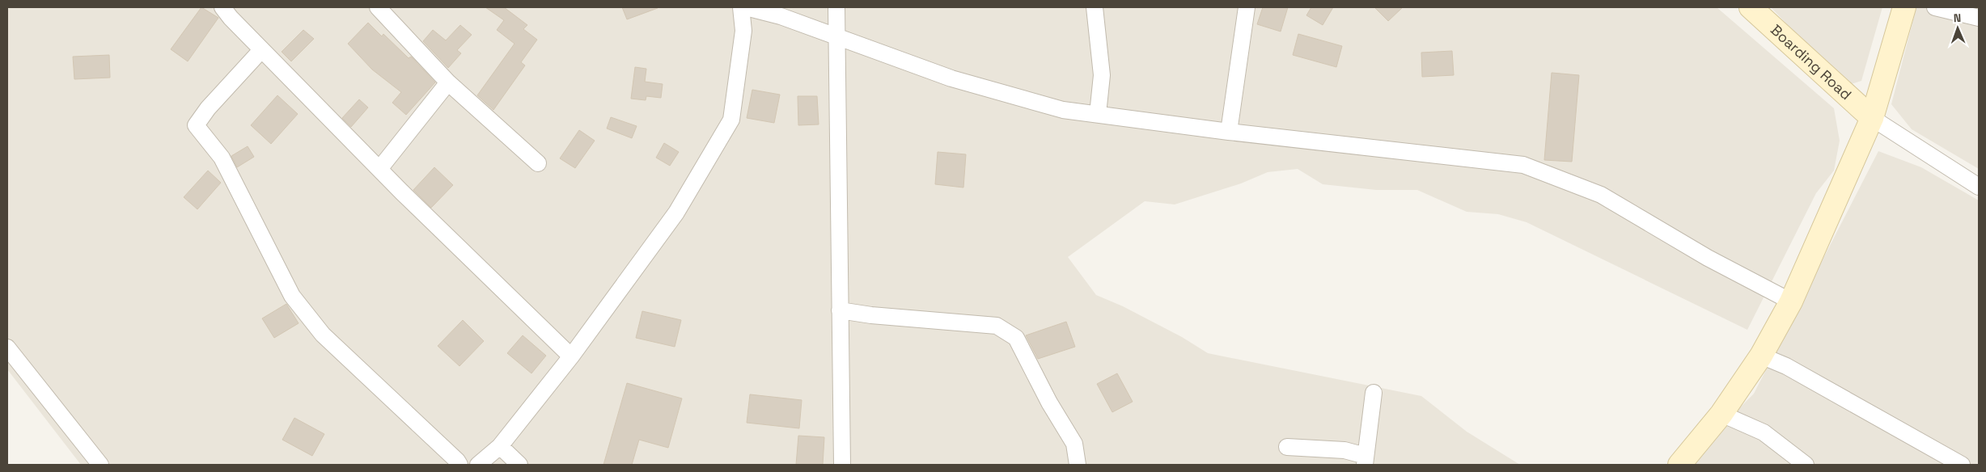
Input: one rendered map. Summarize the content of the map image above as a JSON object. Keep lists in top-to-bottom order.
{
  "streets": {
    "main road": ["Boarding Road"]
  },
  "north": "top"
}
